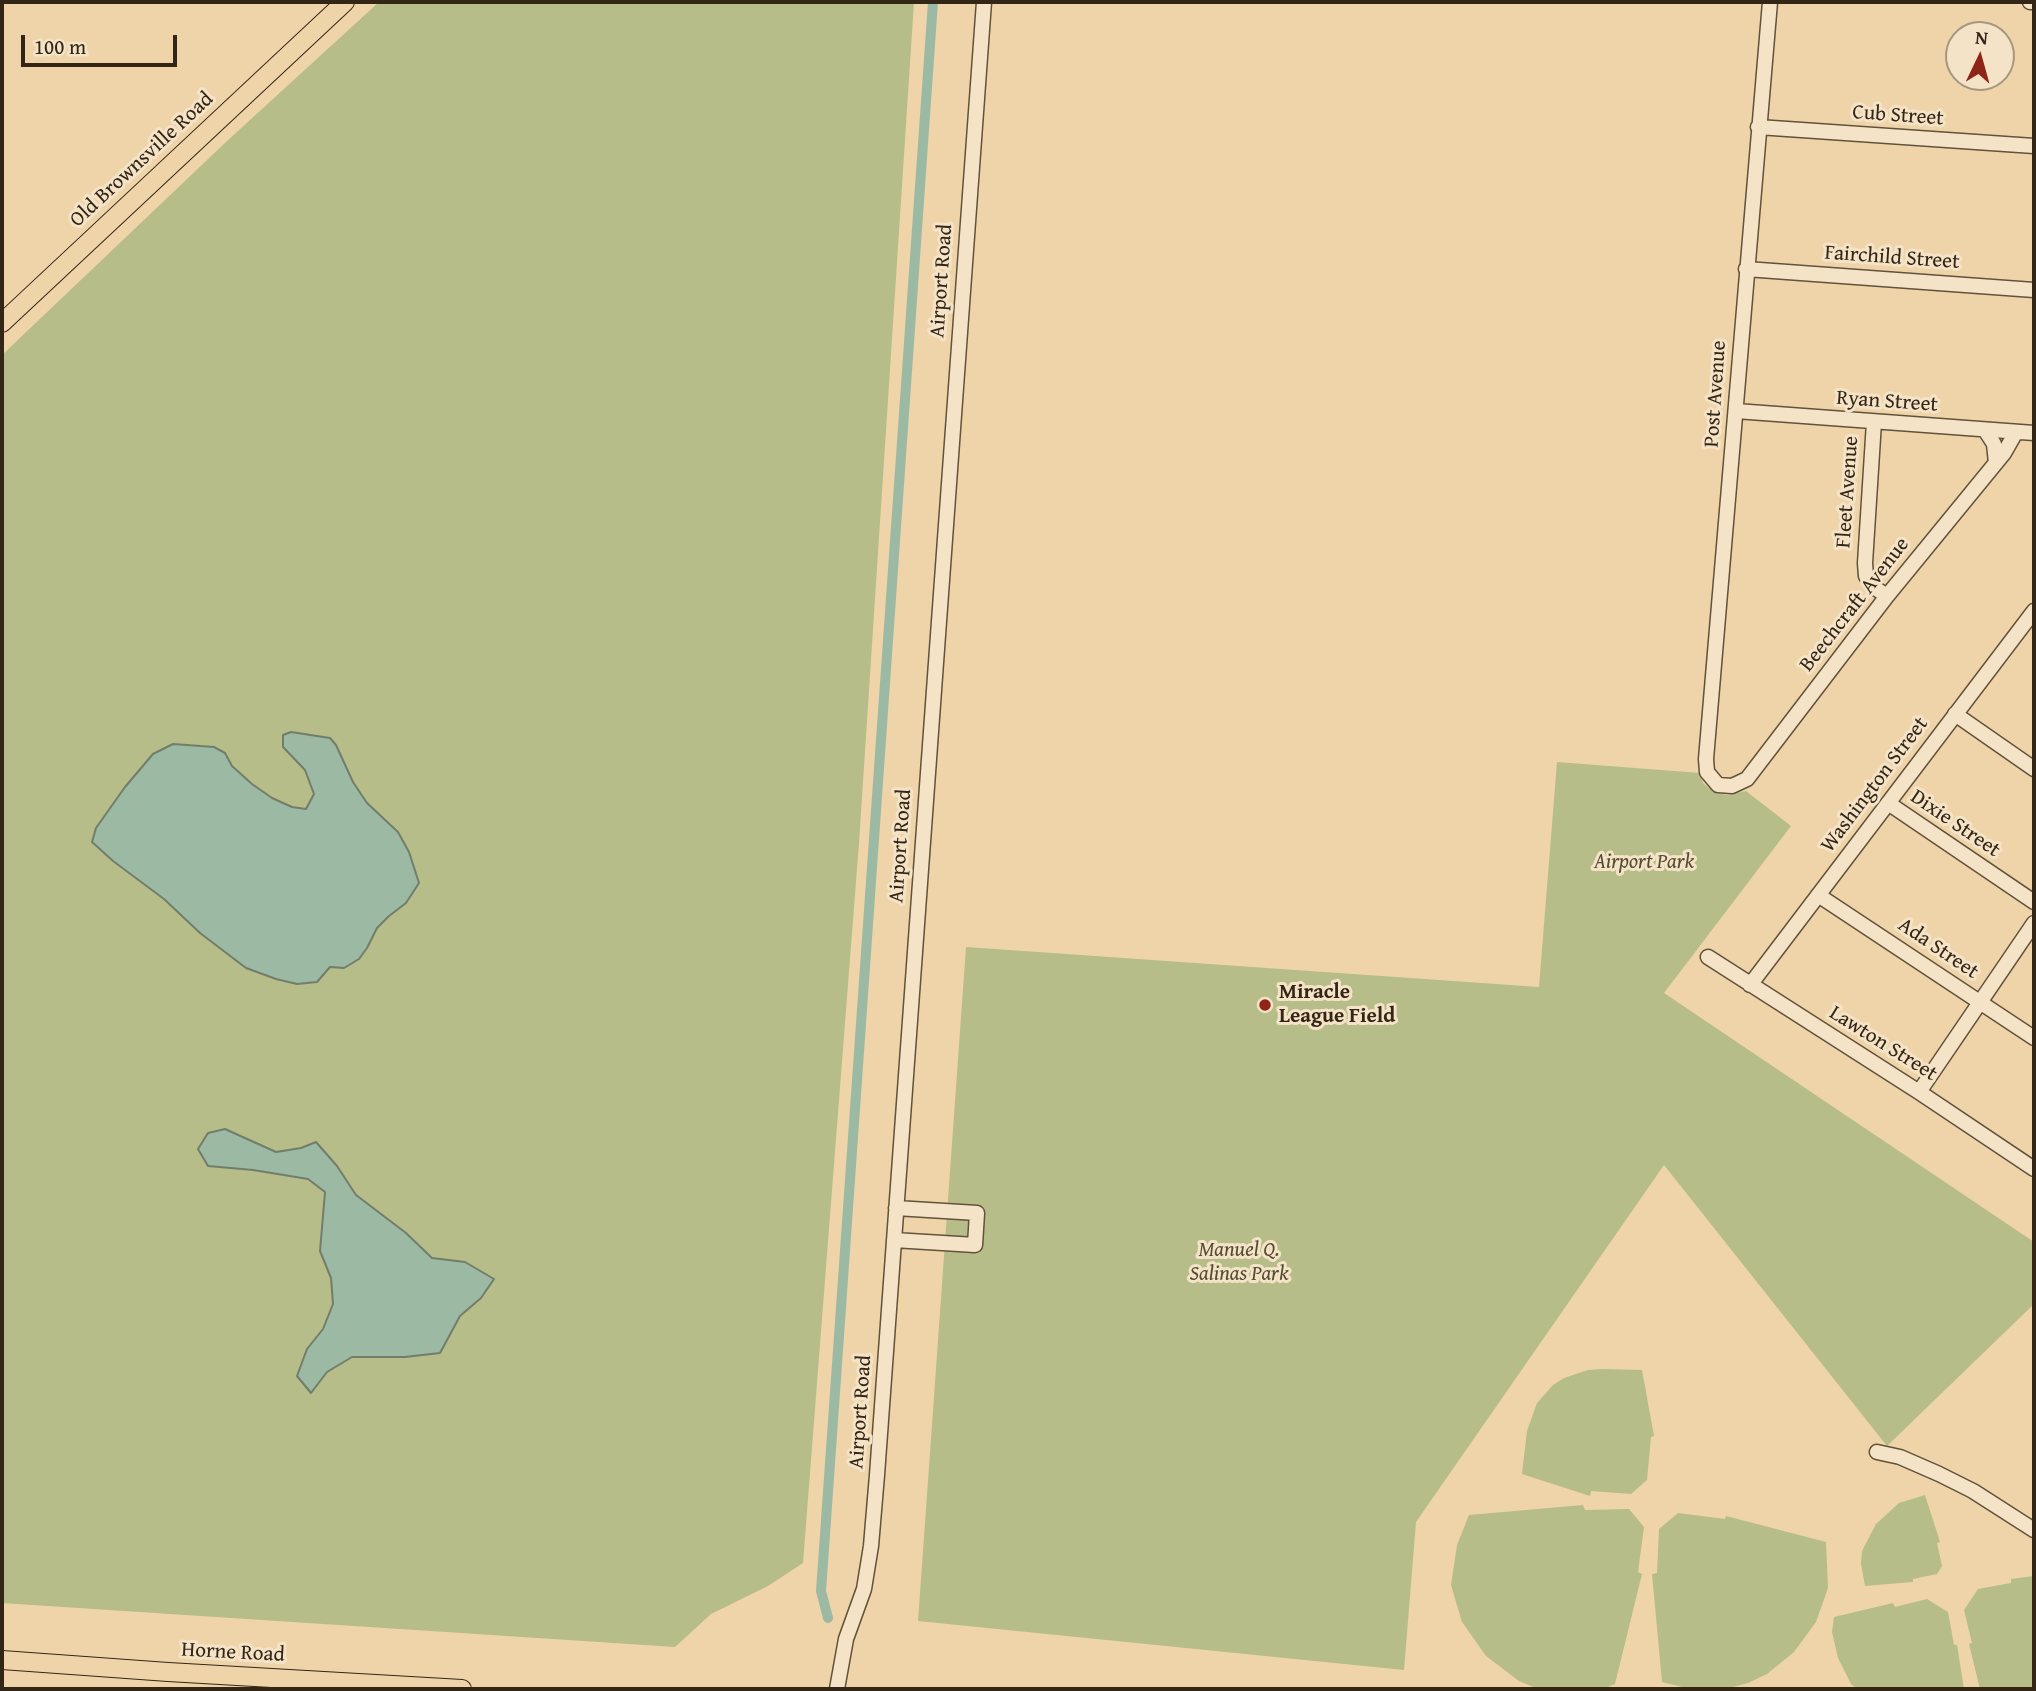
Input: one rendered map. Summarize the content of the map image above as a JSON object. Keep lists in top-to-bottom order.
{
  "streets": {
    "main road": ["Old Brownsville Road", "Horne Road"],
    "street": [
      "Cub Street",
      "Fairchild Street",
      "Airport Road",
      "Post Avenue",
      "Ryan Street",
      "Fleet Avenue",
      "Beechcraft Avenue",
      "Washington Street",
      "Dixie Street",
      "Ada Street",
      "Lawton Street"
    ]
  },
  "crossings": [
    ["Cub Street", "Post Avenue"],
    ["Fairchild Street", "Post Avenue"],
    ["Post Avenue", "Ryan Street"],
    ["Post Avenue", "Beechcraft Avenue"],
    ["Ryan Street", "Fleet Avenue"],
    ["Ryan Street", "Beechcraft Avenue"],
    ["Fleet Avenue", "Beechcraft Avenue"],
    ["Washington Street", "Dixie Street"],
    ["Washington Street", "Ada Street"],
    ["Washington Street", "Lawton Street"]
  ],
  "parks": ["Airport Park", "Manuel Q. Salinas Park"],
  "places": ["Miracle League Field"],
  "scale_bar": "100 m",
  "north": "top"
}
